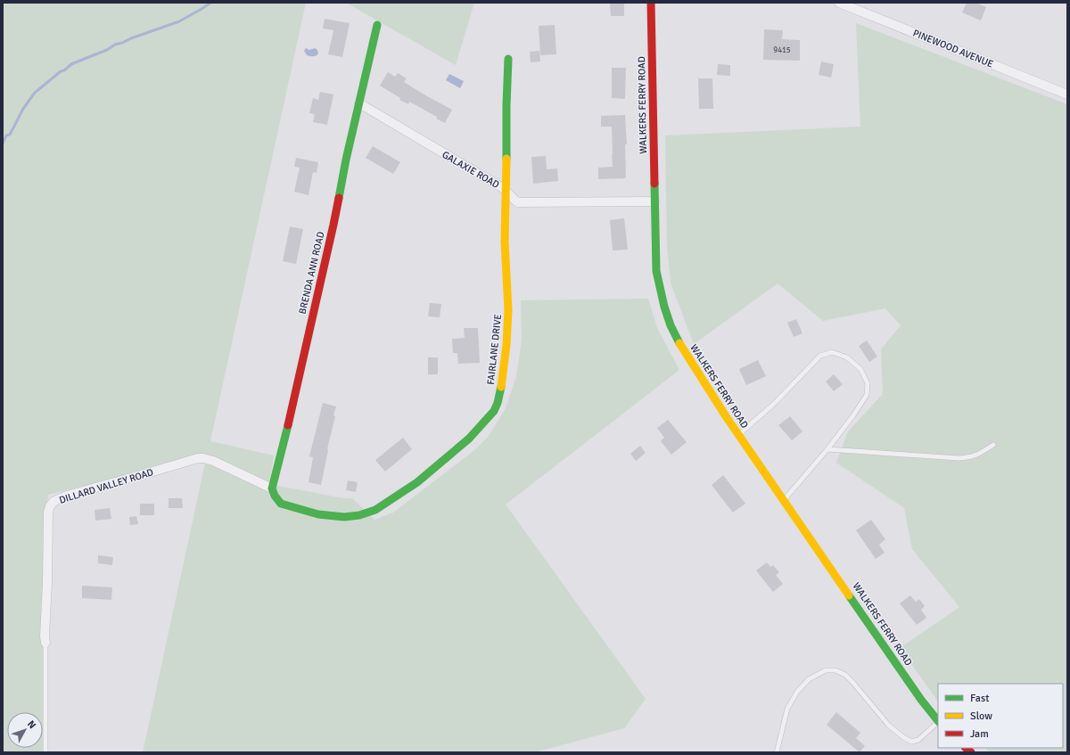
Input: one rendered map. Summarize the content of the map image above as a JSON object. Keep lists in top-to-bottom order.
{
  "streets": {
    "street": [
      "PINEWOOD AVENUE",
      "WALKERS FERRY ROAD",
      "GALAXIE ROAD",
      "BRENDA ANN ROAD",
      "FAIRLANE DRIVE",
      "DILLARD VALLEY ROAD"
    ]
  },
  "crossings": [
    ["WALKERS FERRY ROAD", "GALAXIE ROAD"],
    ["GALAXIE ROAD", "BRENDA ANN ROAD"],
    ["GALAXIE ROAD", "FAIRLANE DRIVE"],
    ["BRENDA ANN ROAD", "FAIRLANE DRIVE"],
    ["BRENDA ANN ROAD", "DILLARD VALLEY ROAD"],
    ["FAIRLANE DRIVE", "DILLARD VALLEY ROAD"]
  ],
  "house_numbers": ["9415"],
  "legend": ["Fast", "Slow", "Jam"],
  "north": "top right"
}
